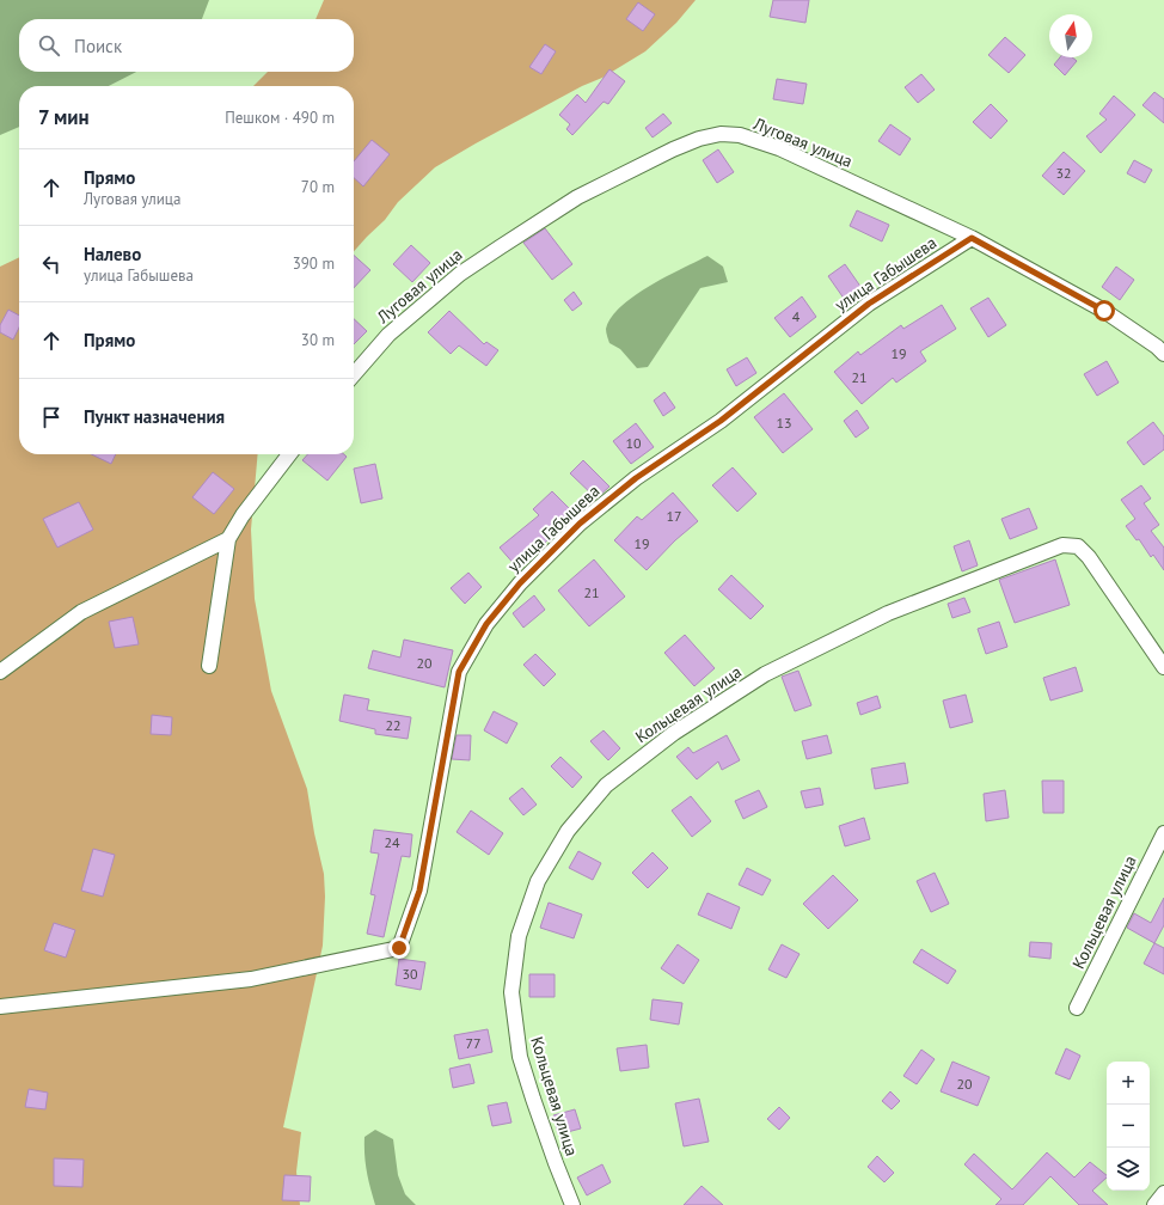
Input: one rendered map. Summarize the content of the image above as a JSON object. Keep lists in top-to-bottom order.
{
  "streets": {
    "street": ["Луговая улица", "улица Габышева", "Кольцевая улица"]
  },
  "crossings": [
    ["Луговая улица", "улица Габышева"]
  ],
  "house_numbers": [
    "32",
    "4",
    "19",
    "21",
    "13",
    "10",
    "17",
    "19",
    "21",
    "20",
    "22",
    "24",
    "30",
    "77",
    "20"
  ],
  "north": "top",
  "page": {
    "search": "Поиск",
    "heading": ["7 мин", "Пешком · 490 m"],
    "list": [
      ["Прямо", "Луговая улица", "70 m"],
      ["Налево", "улица Габышева", "390 m"],
      ["Прямо", "30 m"],
      "Пункт назначения"
    ],
    "map_buttons": ["+", "−"]
  }
}
